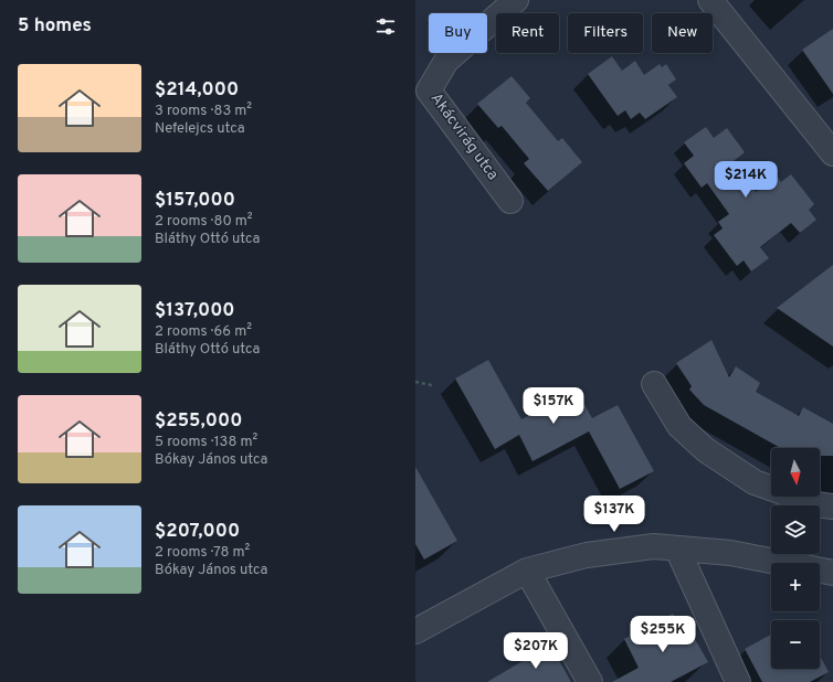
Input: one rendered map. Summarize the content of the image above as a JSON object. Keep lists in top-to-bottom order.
{
  "streets": {
    "street": ["Akácvirág utca"]
  },
  "north": "bottom",
  "page": {
    "heading": "5 homes",
    "chip": [
      "Buy",
      "Rent",
      "Filters",
      "New"
    ],
    "list": [
      {
        "name": "$214,000",
        "note": "3 rooms · 83 m² · Nefelejcs utca"
      },
      {
        "name": "$157,000",
        "note": "2 rooms · 80 m² · Bláthy Ottó utca"
      },
      {
        "name": "$137,000",
        "note": "2 rooms · 66 m² · Bláthy Ottó utca"
      },
      {
        "name": "$255,000",
        "note": "5 rooms · 138 m² · Bókay János utca"
      },
      {
        "name": "$207,000",
        "note": "2 rooms · 78 m² · Bókay János utca"
      }
    ],
    "price": [
      "$214K",
      "$157K",
      "$137K",
      "$255K",
      "$207K"
    ],
    "map_buttons": ["+", "−"]
  }
}
